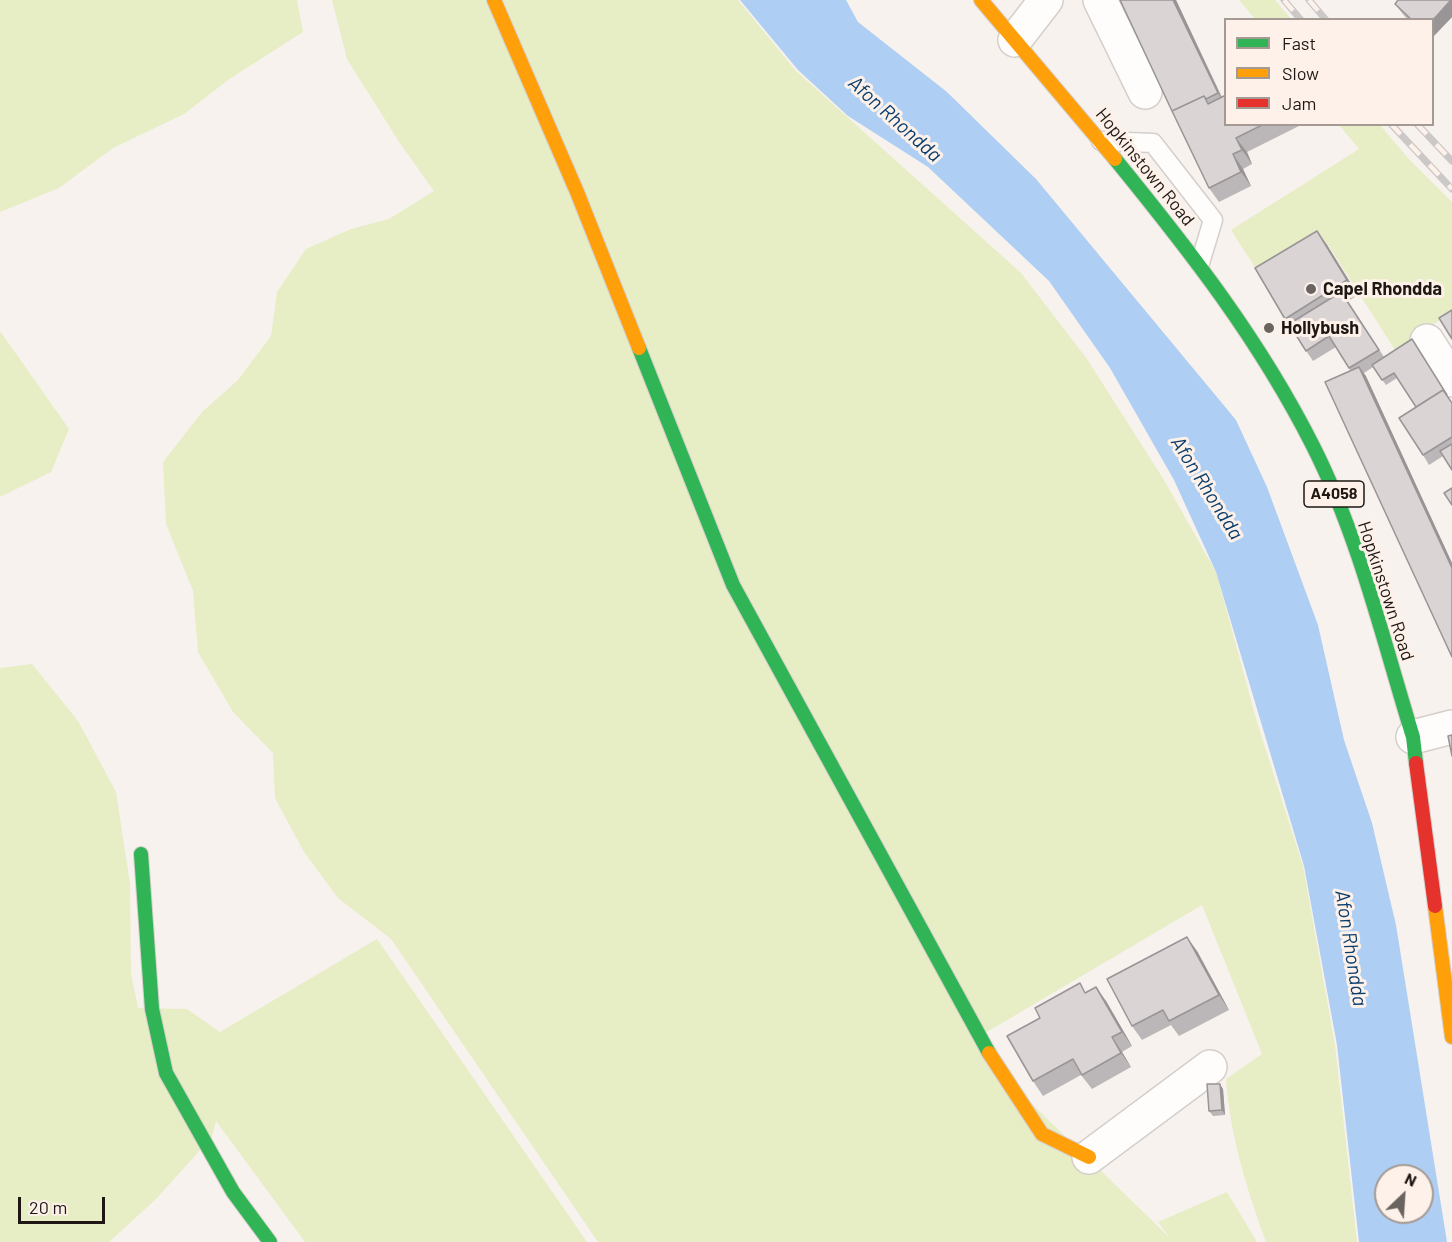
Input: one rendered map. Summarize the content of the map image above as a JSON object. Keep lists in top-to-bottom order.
{
  "streets": {
    "street": ["Hopkinstown Road", "A4058"]
  },
  "crossings": [
    ["Hopkinstown Road", "A4058"]
  ],
  "water": ["Afon Rhondda"],
  "places": ["Capel Rhondda", "Hollybush"],
  "legend": ["Fast", "Slow", "Jam"],
  "scale_bar": "20 m",
  "north": "top right"
}
